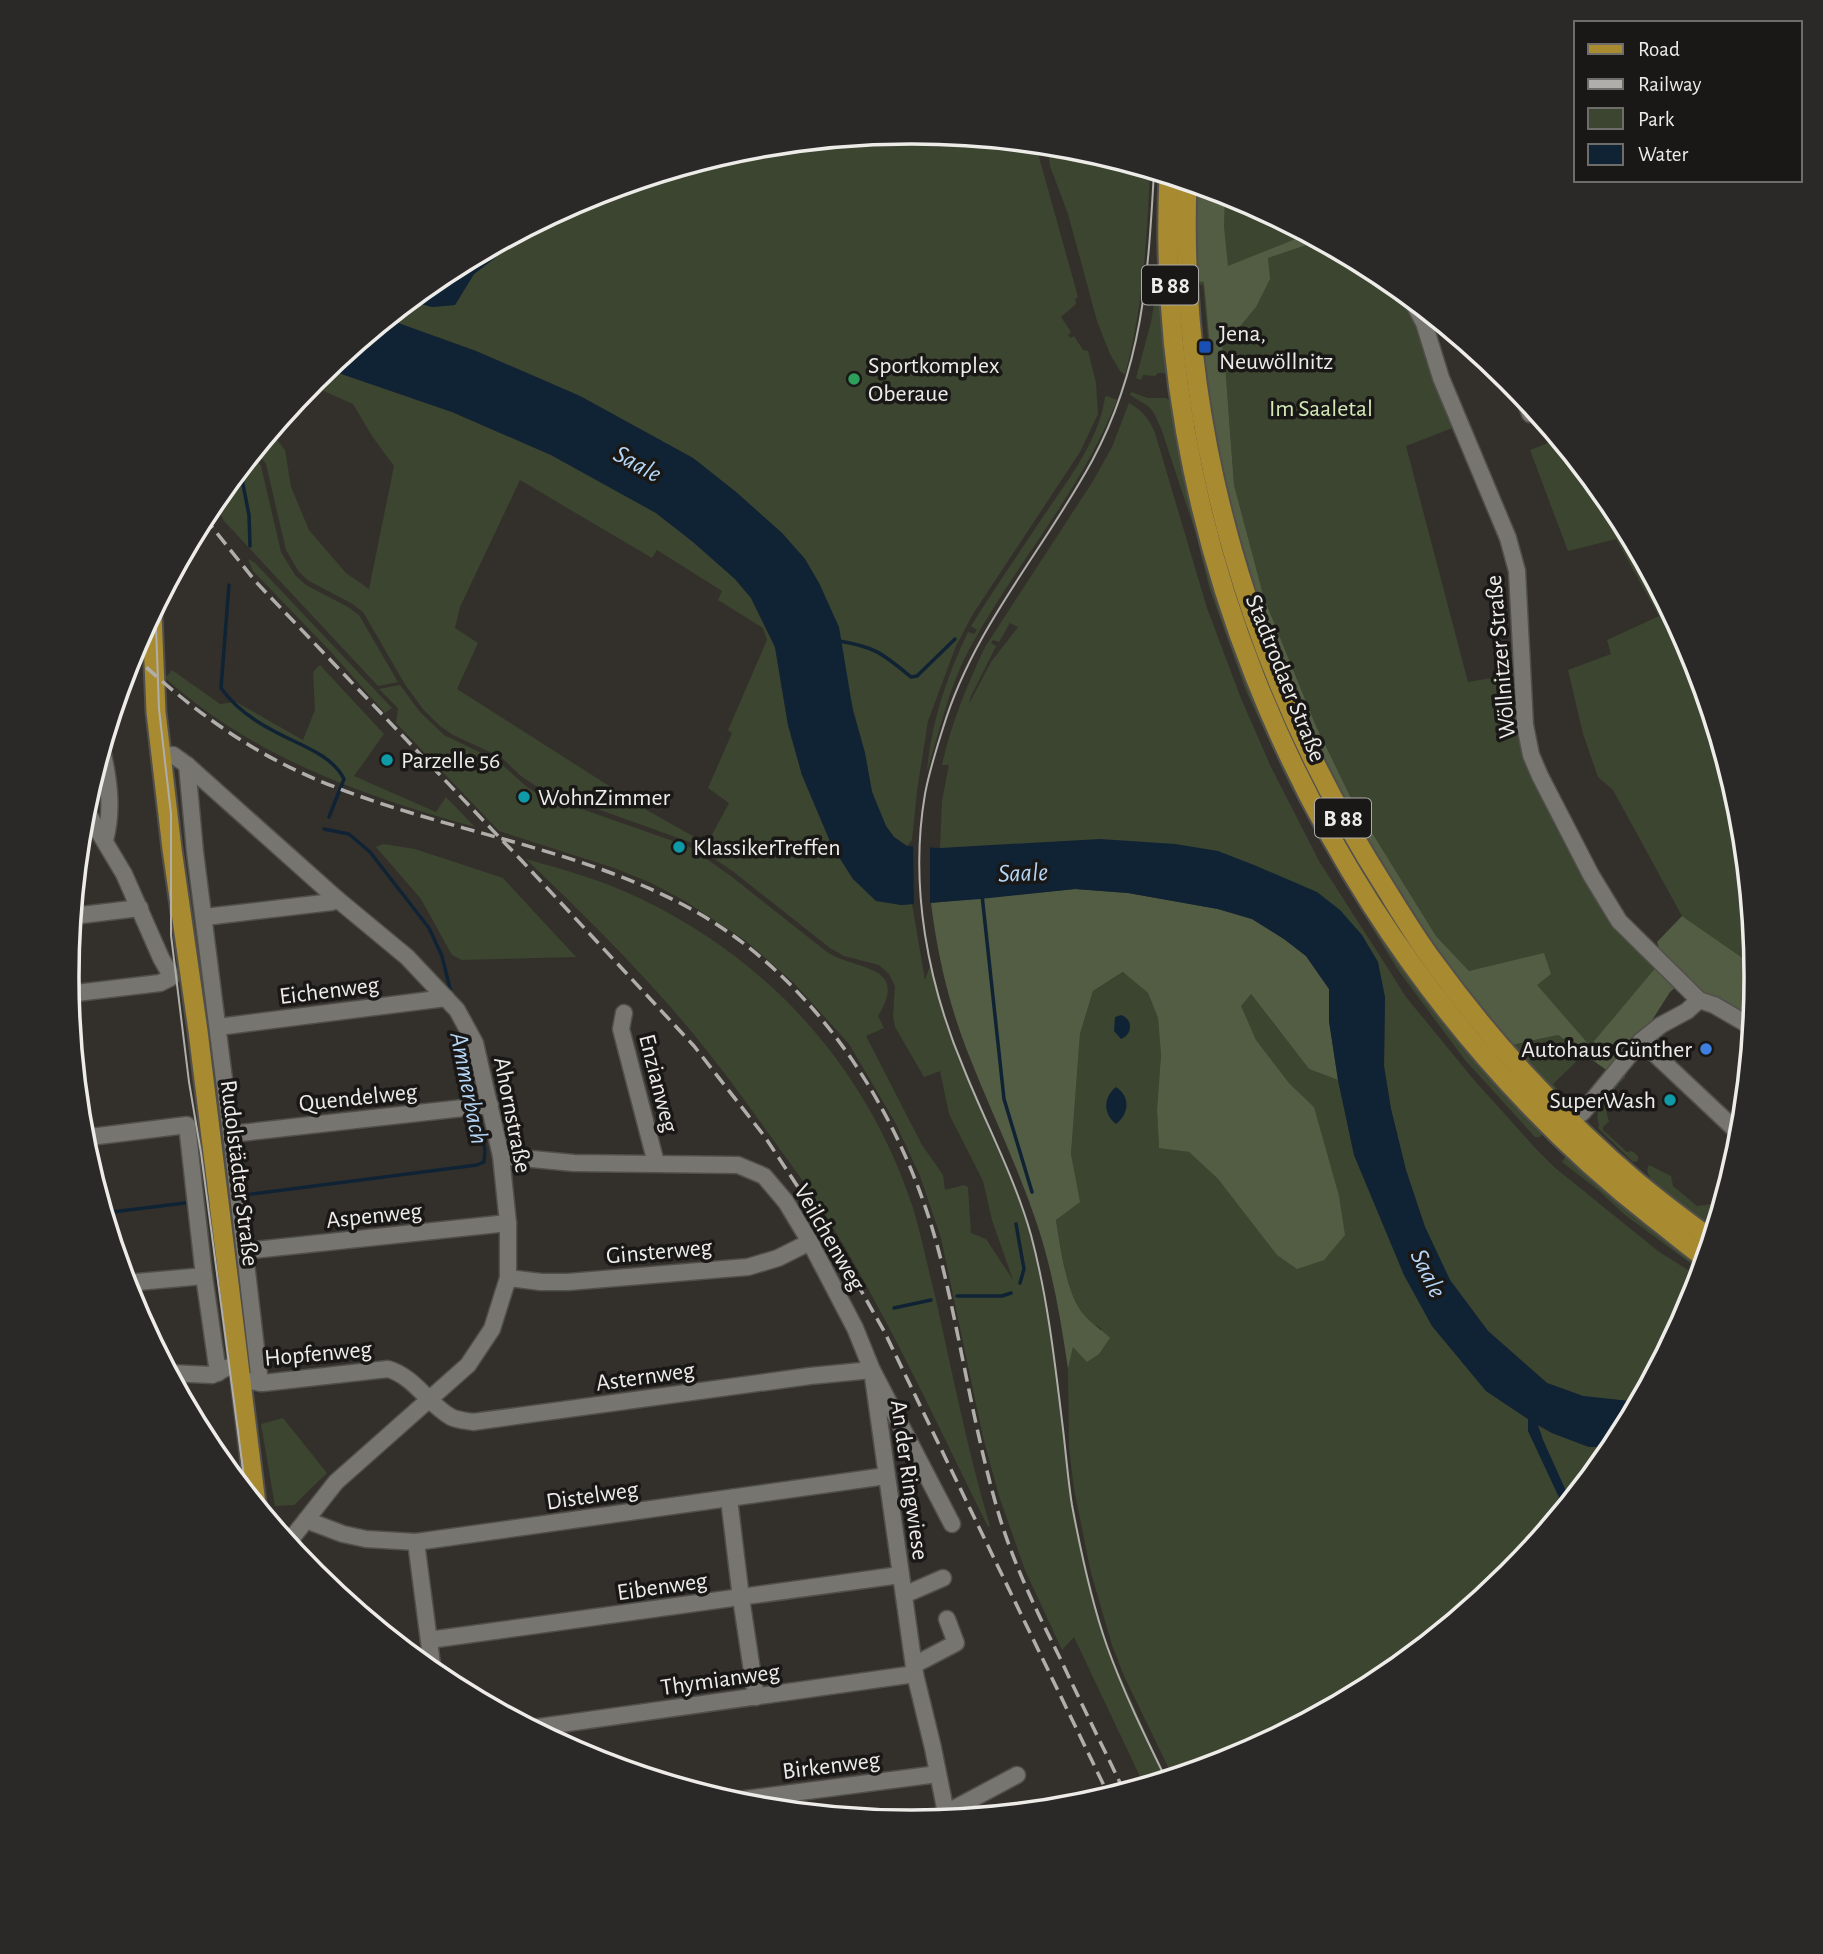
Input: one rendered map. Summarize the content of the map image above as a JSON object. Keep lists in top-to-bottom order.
{
  "streets": {
    "main road": ["B 88", "Stadtrodaer Straße", "Rudolstädter Straße"],
    "street": [
      "Wöllnitzer Straße",
      "Eichenweg",
      "Enzianweg",
      "Quendelweg",
      "Ahornstraße",
      "Aspenweg",
      "Veilchenweg",
      "Ginsterweg",
      "Hopfenweg",
      "Asternweg",
      "An der Ringwiese",
      "Distelweg",
      "Eibenweg",
      "Thymianweg",
      "Birkenweg"
    ]
  },
  "crossings": [
    ["Eichenweg", "Ahornstraße"],
    ["Eichenweg", "Rudolstädter Straße"],
    ["Enzianweg", "Veilchenweg"],
    ["Quendelweg", "Ahornstraße"],
    ["Quendelweg", "Rudolstädter Straße"],
    ["Ahornstraße", "Rudolstädter Straße"],
    ["Ahornstraße", "Aspenweg"],
    ["Ahornstraße", "Veilchenweg"],
    ["Ahornstraße", "Ginsterweg"],
    ["Ahornstraße", "Hopfenweg"],
    ["Ahornstraße", "Asternweg"],
    ["Ahornstraße", "Distelweg"],
    ["Rudolstädter Straße", "Aspenweg"],
    ["Rudolstädter Straße", "Hopfenweg"],
    ["Veilchenweg", "Ginsterweg"],
    ["Veilchenweg", "Asternweg"],
    ["Veilchenweg", "An der Ringwiese"],
    ["Hopfenweg", "Asternweg"],
    ["Asternweg", "An der Ringwiese"],
    ["An der Ringwiese", "Distelweg"],
    ["An der Ringwiese", "Eibenweg"],
    ["An der Ringwiese", "Thymianweg"],
    ["An der Ringwiese", "Birkenweg"]
  ],
  "water": ["Saale", "Ammerbach"],
  "parks": ["Im Saaletal"],
  "places": {
    "transit": ["Jena, Neuwöllnitz"],
    "other": [
      "Sportkomplex Oberaue",
      "Parzelle 56",
      "WohnZimmer",
      "KlassikerTreffen",
      "Autohaus Günther",
      "SuperWash"
    ]
  },
  "legend": [
    "Road",
    "Railway",
    "Park",
    "Water"
  ]
}
